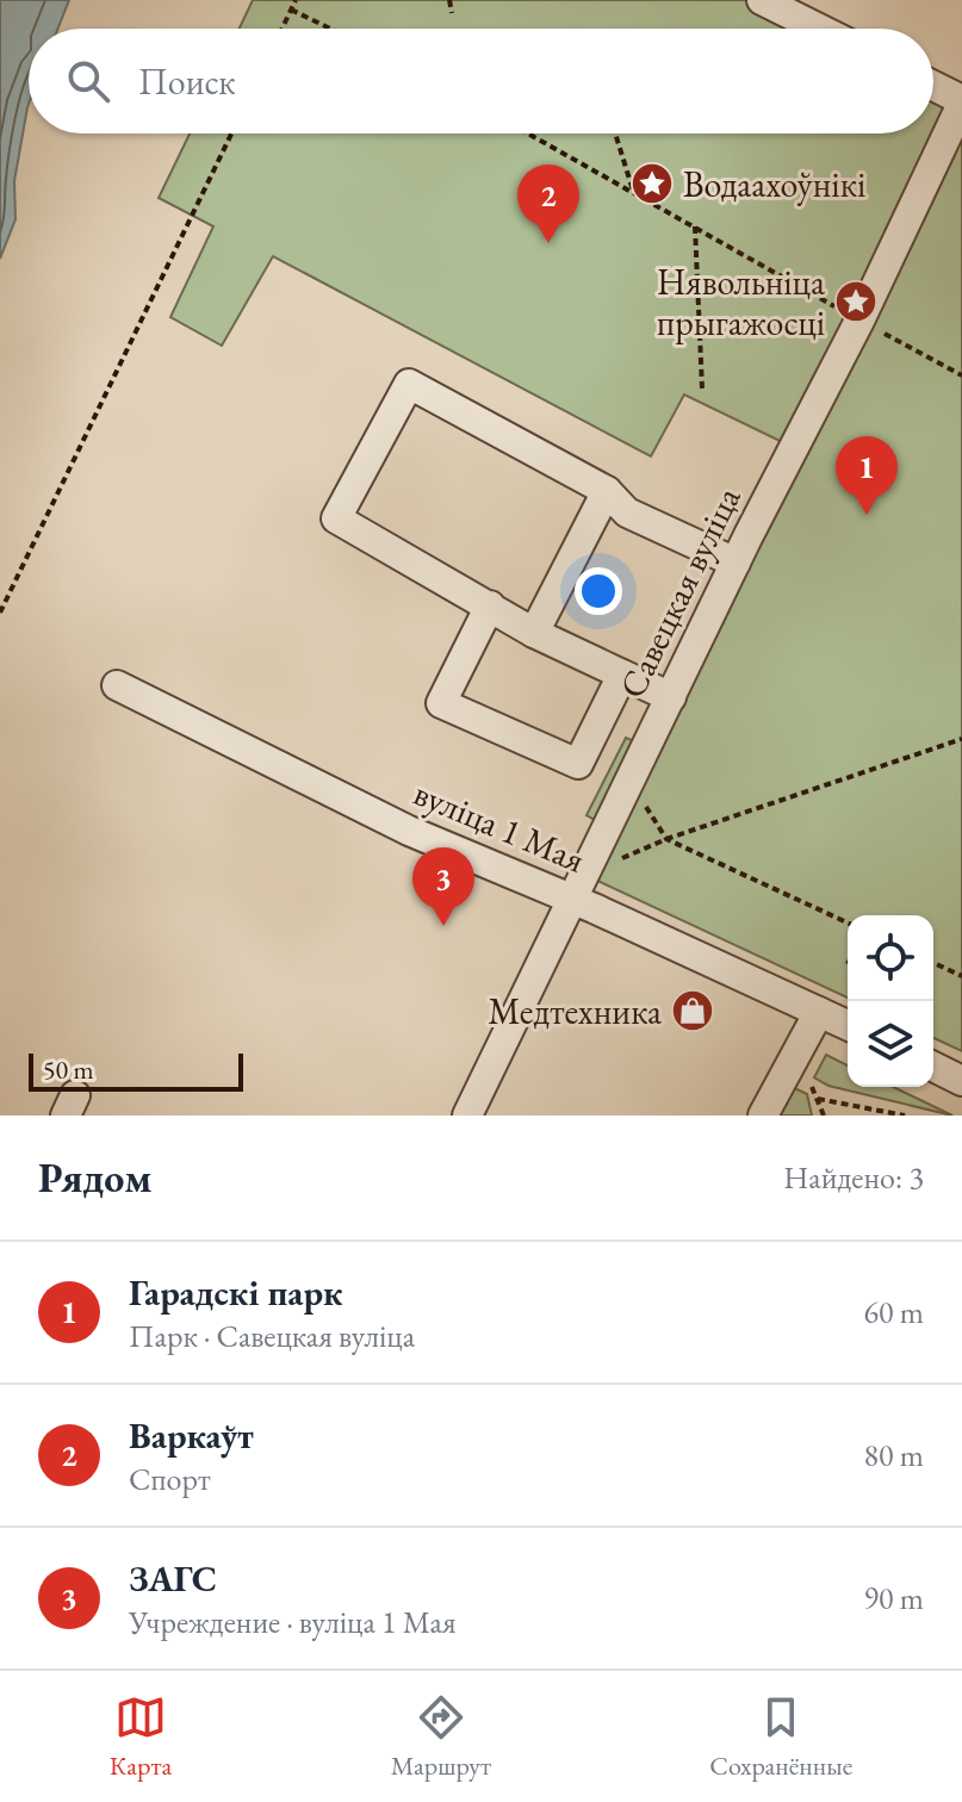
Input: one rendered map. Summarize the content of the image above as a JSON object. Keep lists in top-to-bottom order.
{
  "streets": {
    "street": ["Савецкая вуліца", "вуліца 1 Мая"]
  },
  "crossings": [
    ["Савецкая вуліца", "вуліца 1 Мая"]
  ],
  "places": {
    "place": ["Водаахоўнікі", "Нявольніца прыгажосці"],
    "shop": ["Медтехника"]
  },
  "scale_bar": "50 m",
  "page": {
    "search": "Поиск",
    "pins": ["2", "1", "3"],
    "scale": "50 m",
    "heading": ["Рядом", "Найдено: 3"],
    "list": [
      {
        "mark": "1",
        "name": "Гарадскі парк",
        "note": "Парк · Савецкая вуліца",
        "value": "60 m"
      },
      {
        "mark": "2",
        "name": "Варкаўт",
        "note": "Спорт",
        "value": "80 m"
      },
      {
        "mark": "3",
        "name": "ЗАГС",
        "note": "Учреждение · вуліца 1 Мая",
        "value": "90 m"
      }
    ],
    "nav": ["Карта", "Маршрут", "Сохранённые"]
  }
}
